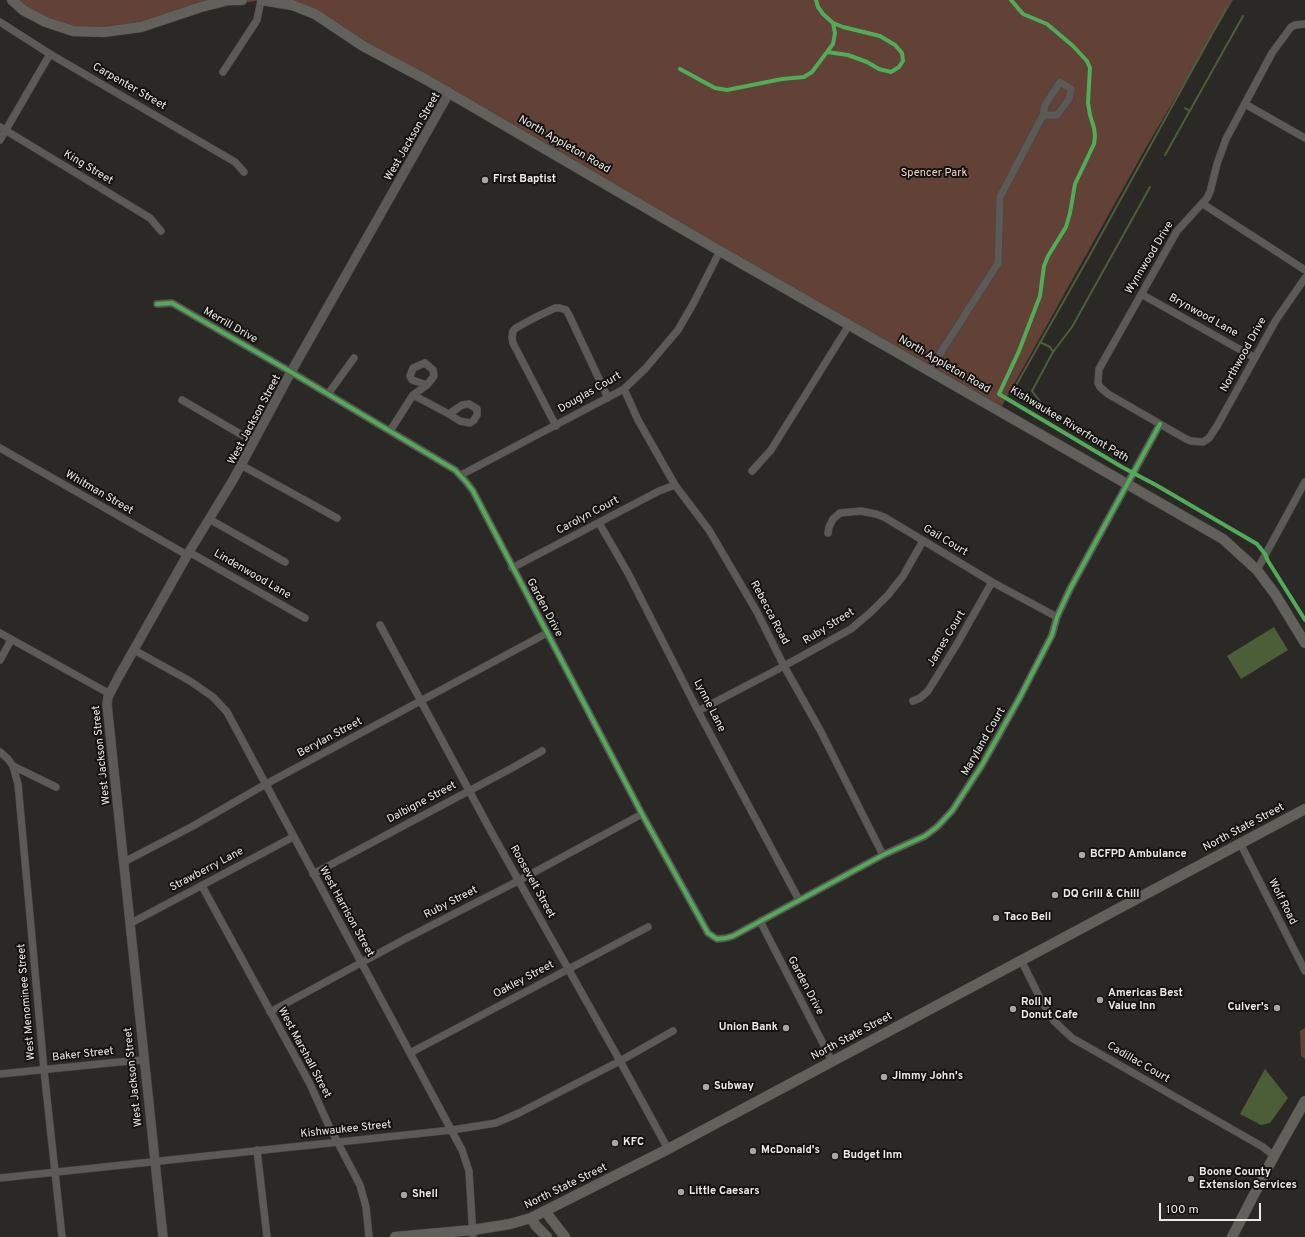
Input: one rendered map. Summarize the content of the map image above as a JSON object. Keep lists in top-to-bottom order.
{
  "streets": {
    "main road": ["North Appleton Road", "North State Street"],
    "street": [
      "Carpenter Street",
      "West Jackson Street",
      "King Street",
      "Wynnwood Drive",
      "Brynwood Lane",
      "Merrill Drive",
      "Northwood Drive",
      "Douglas Court",
      "Whitman Street",
      "Carolyn Court",
      "Gail Court",
      "Lindenwood Lane",
      "Garden Drive",
      "Rebecca Road",
      "Ruby Street",
      "James Court",
      "Lynne Lane",
      "Berylan Street",
      "Maryland Court",
      "Dalbigne Street",
      "Strawberry Lane",
      "Roosevelt Street",
      "Wolf Road",
      "West Harrison Street",
      "Oakley Street",
      "West Menominee Street",
      "West Marshall Street",
      "Baker Street",
      "Cadillac Court",
      "Kishwaukee Street"
    ],
    "cycle path": ["Kishwaukee Riverfront Path"]
  },
  "crossings": [
    ["West Jackson Street", "North Appleton Road"],
    ["West Jackson Street", "Merrill Drive"],
    ["West Jackson Street", "Whitman Street"],
    ["West Jackson Street", "Lindenwood Lane"],
    ["West Jackson Street", "Garden Drive"],
    ["West Jackson Street", "Berylan Street"],
    ["West Jackson Street", "Strawberry Lane"],
    ["West Jackson Street", "West Harrison Street"],
    ["West Jackson Street", "Baker Street"],
    ["West Jackson Street", "Kishwaukee Street"],
    ["North Appleton Road", "Douglas Court"],
    ["North Appleton Road", "Maryland Court"],
    ["Wynnwood Drive", "Brynwood Lane"],
    ["Wynnwood Drive", "Northwood Drive"],
    ["Wynnwood Drive", "Maryland Court"],
    ["Brynwood Lane", "Northwood Drive"],
    ["Merrill Drive", "Garden Drive"],
    ["Northwood Drive", "Maryland Court"],
    ["Douglas Court", "Garden Drive"],
    ["Douglas Court", "Rebecca Road"],
    ["Whitman Street", "Lindenwood Lane"],
    ["Carolyn Court", "Garden Drive"],
    ["Carolyn Court", "Rebecca Road"],
    ["Carolyn Court", "Lynne Lane"],
    ["Gail Court", "Ruby Street"],
    ["Gail Court", "James Court"],
    ["Gail Court", "Maryland Court"],
    ["Garden Drive", "Ruby Street"],
    ["Garden Drive", "Berylan Street"],
    ["Garden Drive", "Maryland Court"],
    ["Garden Drive", "North State Street"],
    ["Rebecca Road", "Ruby Street"],
    ["Rebecca Road", "Maryland Court"],
    ["Ruby Street", "Lynne Lane"],
    ["Ruby Street", "Roosevelt Street"],
    ["Ruby Street", "West Harrison Street"],
    ["Ruby Street", "West Marshall Street"],
    ["Lynne Lane", "Maryland Court"],
    ["Berylan Street", "Roosevelt Street"],
    ["Berylan Street", "West Harrison Street"],
    ["Dalbigne Street", "Roosevelt Street"],
    ["Dalbigne Street", "West Harrison Street"],
    ["North State Street", "Roosevelt Street"],
    ["North State Street", "Wolf Road"],
    ["North State Street", "West Harrison Street"],
    ["North State Street", "Cadillac Court"],
    ["Strawberry Lane", "West Harrison Street"],
    ["Strawberry Lane", "West Marshall Street"],
    ["Roosevelt Street", "Oakley Street"],
    ["Roosevelt Street", "Kishwaukee Street"],
    ["West Harrison Street", "Oakley Street"],
    ["West Harrison Street", "Kishwaukee Street"],
    ["West Menominee Street", "Baker Street"],
    ["West Menominee Street", "Kishwaukee Street"],
    ["West Marshall Street", "Kishwaukee Street"]
  ],
  "parks": ["Spencer Park"],
  "places": [
    "First Baptist",
    "BCFPD Ambulance",
    "DQ Grill & Chill",
    "Taco Bell",
    "Americas Best Value Inn",
    "Culver's",
    "Roll N Donut Cafe",
    "Union Bank",
    "Jimmy John's",
    "Subway",
    "KFC",
    "McDonald's",
    "Budget Inm",
    "Boone County Extension Services",
    "Little Caesars",
    "Shell"
  ],
  "scale_bar": "100 m"
}
